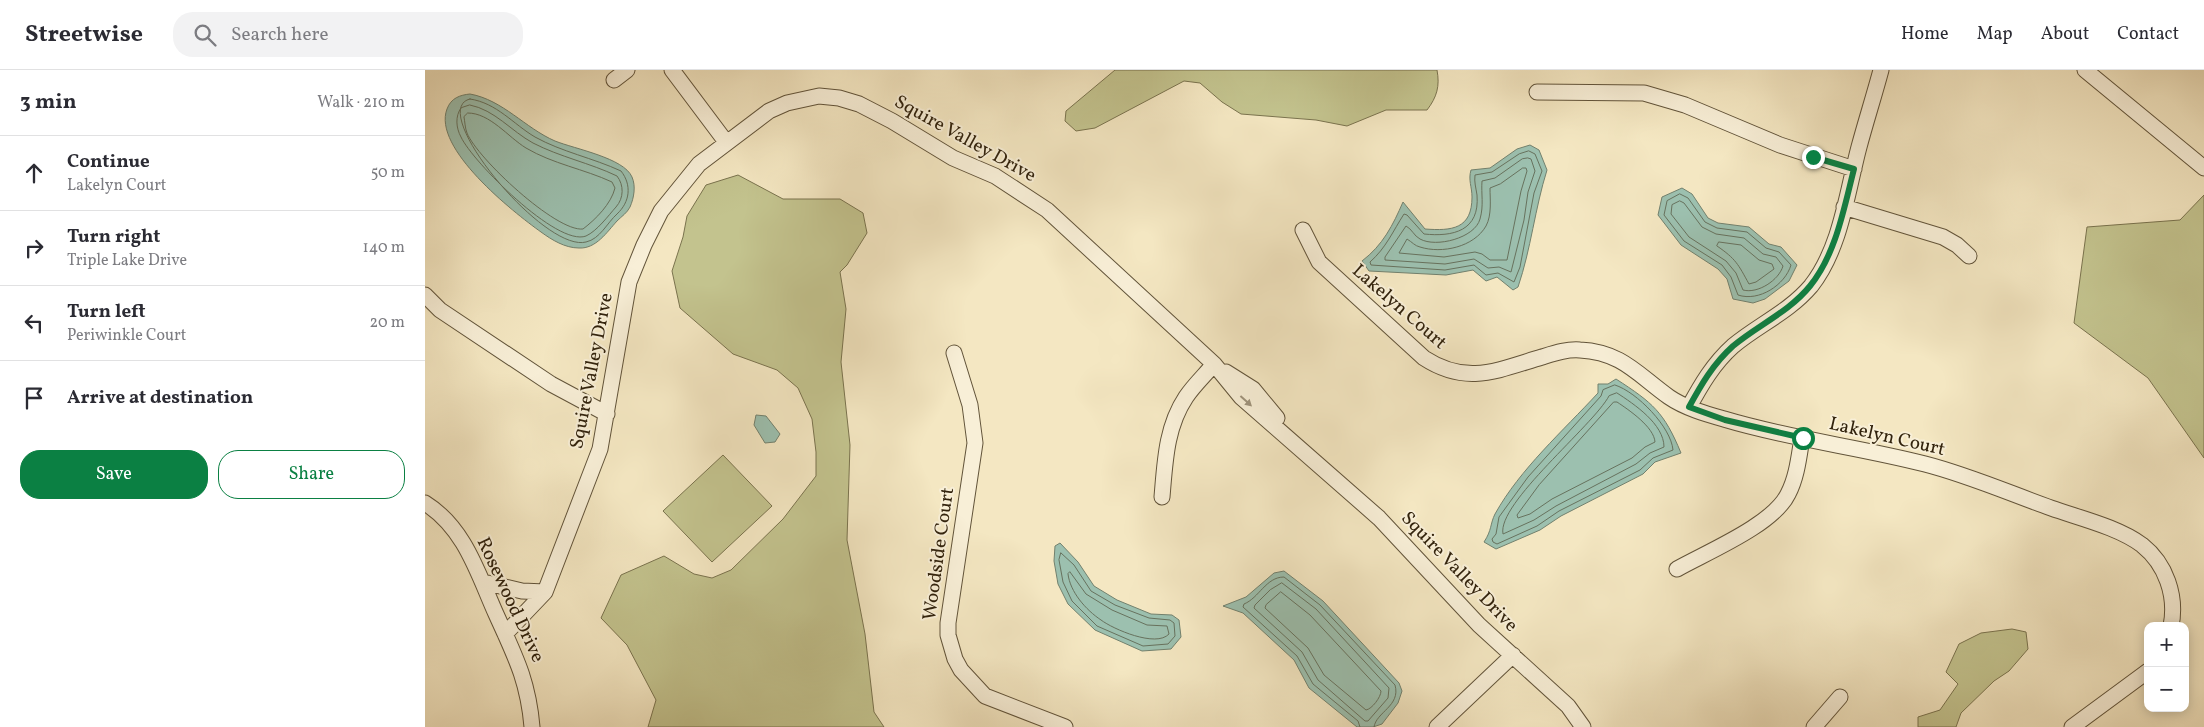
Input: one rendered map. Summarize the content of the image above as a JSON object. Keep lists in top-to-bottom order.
{
  "streets": {
    "street": [
      "Squire Valley Drive",
      "Lakelyn Court",
      "Woodside Court",
      "Rosewood Drive"
    ]
  },
  "crossings": [
    ["Squire Valley Drive", "Rosewood Drive"]
  ],
  "page": {
    "header": "Streetwise",
    "search": "Search here",
    "nav": [
      "Home",
      "Map",
      "About",
      "Contact"
    ],
    "heading": ["3 min", "Walk · 210 m"],
    "list": [
      ["Continue", "Lakelyn Court", "50 m"],
      ["Turn right", "Triple Lake Drive", "140 m"],
      ["Turn left", "Periwinkle Court", "20 m"],
      "Arrive at destination"
    ],
    "buttons": ["Save", "Share"],
    "map_buttons": ["+", "−"]
  }
}
